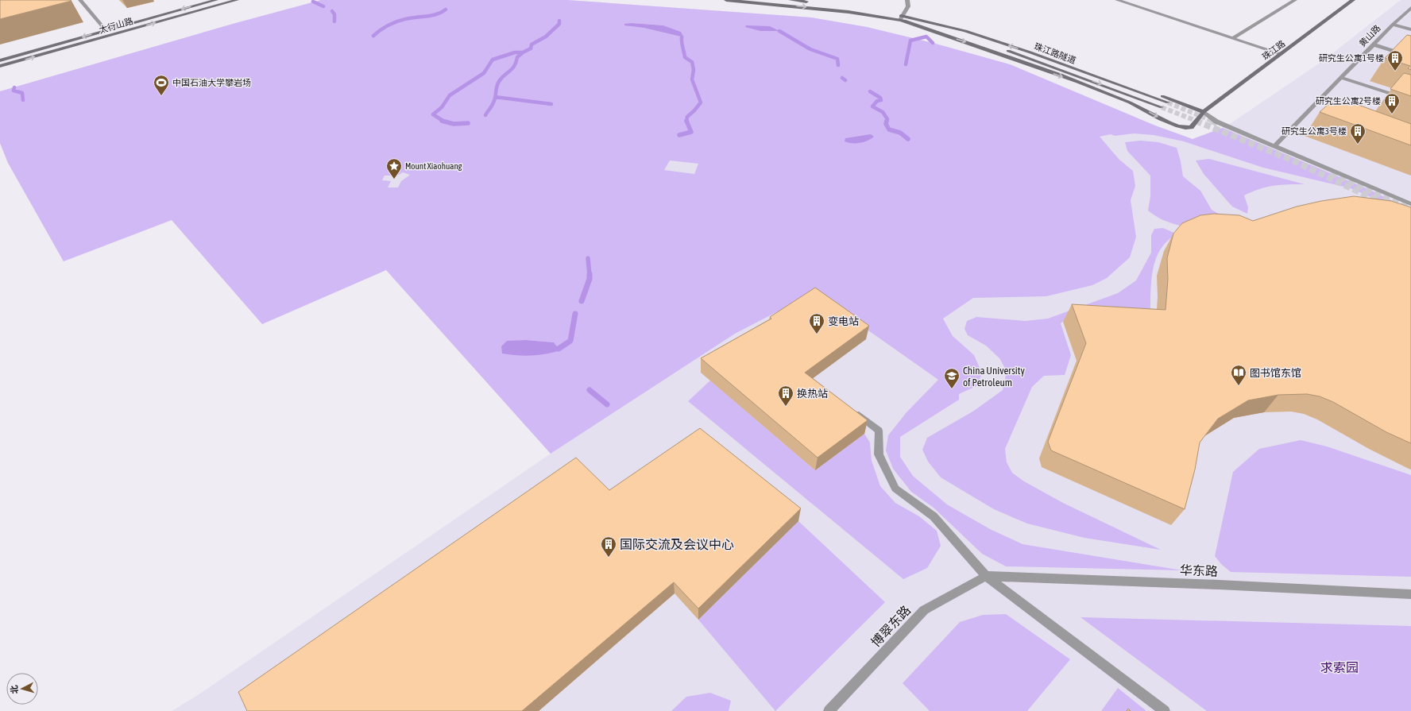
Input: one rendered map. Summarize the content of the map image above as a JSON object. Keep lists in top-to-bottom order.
{
  "streets": {
    "main road": ["太行山路", "珠江路", "珠江路隧道"],
    "street": ["黄山路", "华东路", "博翠东路"]
  },
  "crossings": [
    ["华东路", "博翠东路"]
  ],
  "parks": ["求索园"],
  "places": {
    "building": [
      "研究生公寓1号楼",
      "研究生公寓2号楼",
      "研究生公寓3号楼",
      "变电站",
      "换热站",
      "国际交流及会议中心"
    ],
    "sports": ["中国石油大学攀岩场"],
    "place": ["Mount Xiaohuang"],
    "library": ["图书馆东馆"],
    "school or university": ["China University of Petroleum"]
  },
  "north": "left"
}
